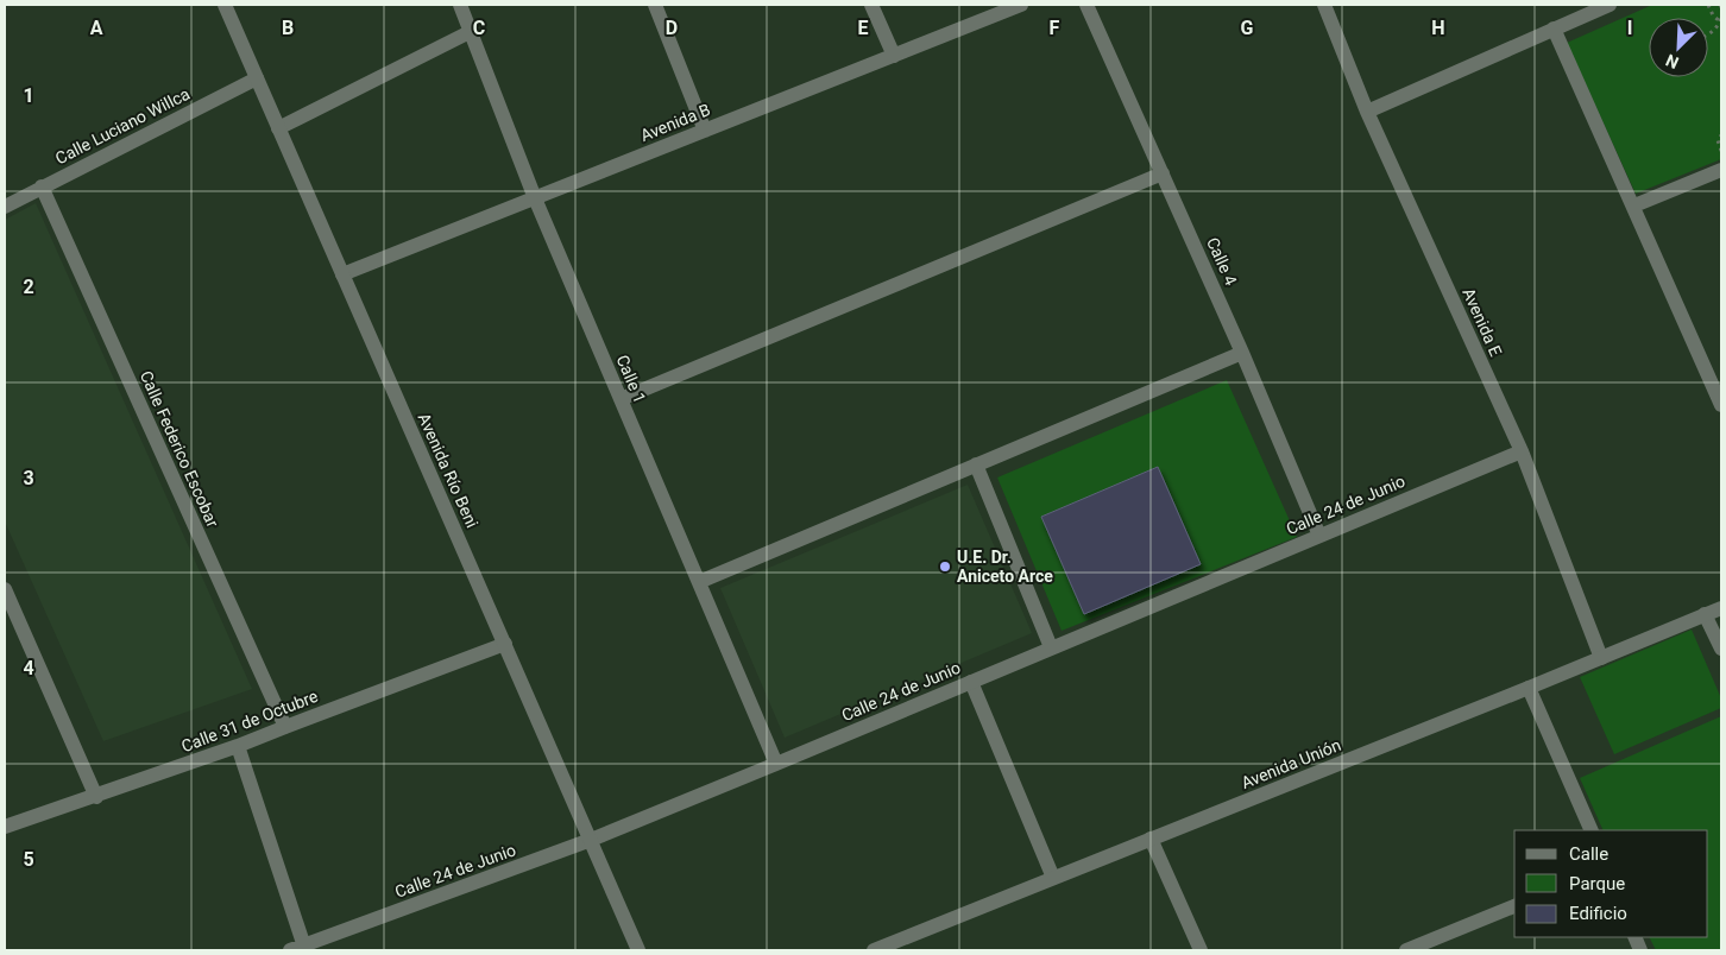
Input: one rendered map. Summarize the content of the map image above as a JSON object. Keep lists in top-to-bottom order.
{
  "streets": {
    "street": [
      "Avenida B",
      "Calle Luciano Willca",
      "Calle 4",
      "Avenida E",
      "Calle 1",
      "Calle Federico Escobar",
      "Avenida Río Beni",
      "Calle 24 de Junio",
      "Calle 31 de Octubre",
      "Avenida Unión"
    ]
  },
  "crossings": [
    ["Avenida B", "Calle 1"],
    ["Avenida B", "Avenida Río Beni"],
    ["Calle Luciano Willca", "Calle Federico Escobar"],
    ["Calle Luciano Willca", "Avenida Río Beni"],
    ["Calle 4", "Calle 24 de Junio"],
    ["Avenida E", "Calle 24 de Junio"],
    ["Avenida E", "Avenida Unión"],
    ["Calle 1", "Calle 24 de Junio"],
    ["Calle Federico Escobar", "Calle 31 de Octubre"],
    ["Avenida Río Beni", "Calle 24 de Junio"],
    ["Avenida Río Beni", "Calle 31 de Octubre"]
  ],
  "places": ["U.E. Dr. Aniceto Arce"],
  "legend": ["Calle", "Parque", "Edificio"],
  "north": "bottom left",
  "grid": {
    "columns": [
      "A",
      "B",
      "C",
      "D",
      "E",
      "F",
      "G",
      "H",
      "I"
    ],
    "rows": [
      "1",
      "2",
      "3",
      "4",
      "5"
    ]
  }
}
